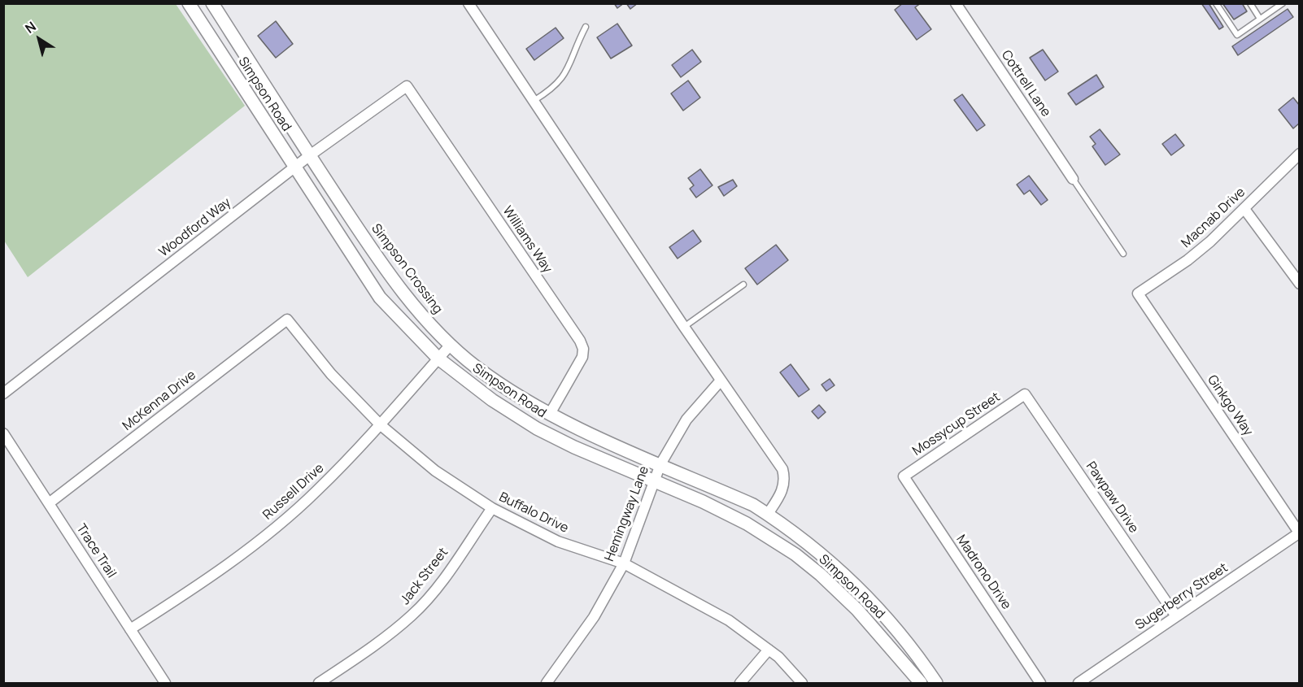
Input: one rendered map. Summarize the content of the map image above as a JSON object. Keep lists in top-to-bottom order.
{
  "streets": {
    "street": [
      "Cottrell Lane",
      "Simpson Road",
      "Macnab Drive",
      "Woodford Way",
      "Williams Way",
      "Simpson Crossing",
      "McKenna Drive",
      "Ginkgo Way",
      "Mossycup Street",
      "Russell Drive",
      "Pawpaw Drive",
      "Buffalo Drive",
      "Hemingway Lane",
      "Trace Trail",
      "Madrono Drive",
      "Jack Street",
      "Sugerberry Street"
    ]
  },
  "crossings": [
    ["Simpson Road", "Woodford Way"],
    ["Simpson Road", "Simpson Crossing"],
    ["Simpson Road", "Russell Drive"],
    ["Simpson Road", "Hemingway Lane"],
    ["Macnab Drive", "Ginkgo Way"],
    ["Woodford Way", "Williams Way"],
    ["Woodford Way", "Simpson Crossing"],
    ["Williams Way", "Simpson Crossing"],
    ["Simpson Crossing", "Russell Drive"],
    ["Simpson Crossing", "Hemingway Lane"],
    ["McKenna Drive", "Buffalo Drive"],
    ["McKenna Drive", "Trace Trail"],
    ["Ginkgo Way", "Sugerberry Street"],
    ["Mossycup Street", "Pawpaw Drive"],
    ["Mossycup Street", "Madrono Drive"],
    ["Russell Drive", "Buffalo Drive"],
    ["Russell Drive", "Trace Trail"],
    ["Pawpaw Drive", "Sugerberry Street"],
    ["Buffalo Drive", "Hemingway Lane"],
    ["Buffalo Drive", "Jack Street"]
  ],
  "north": "top left"
}
